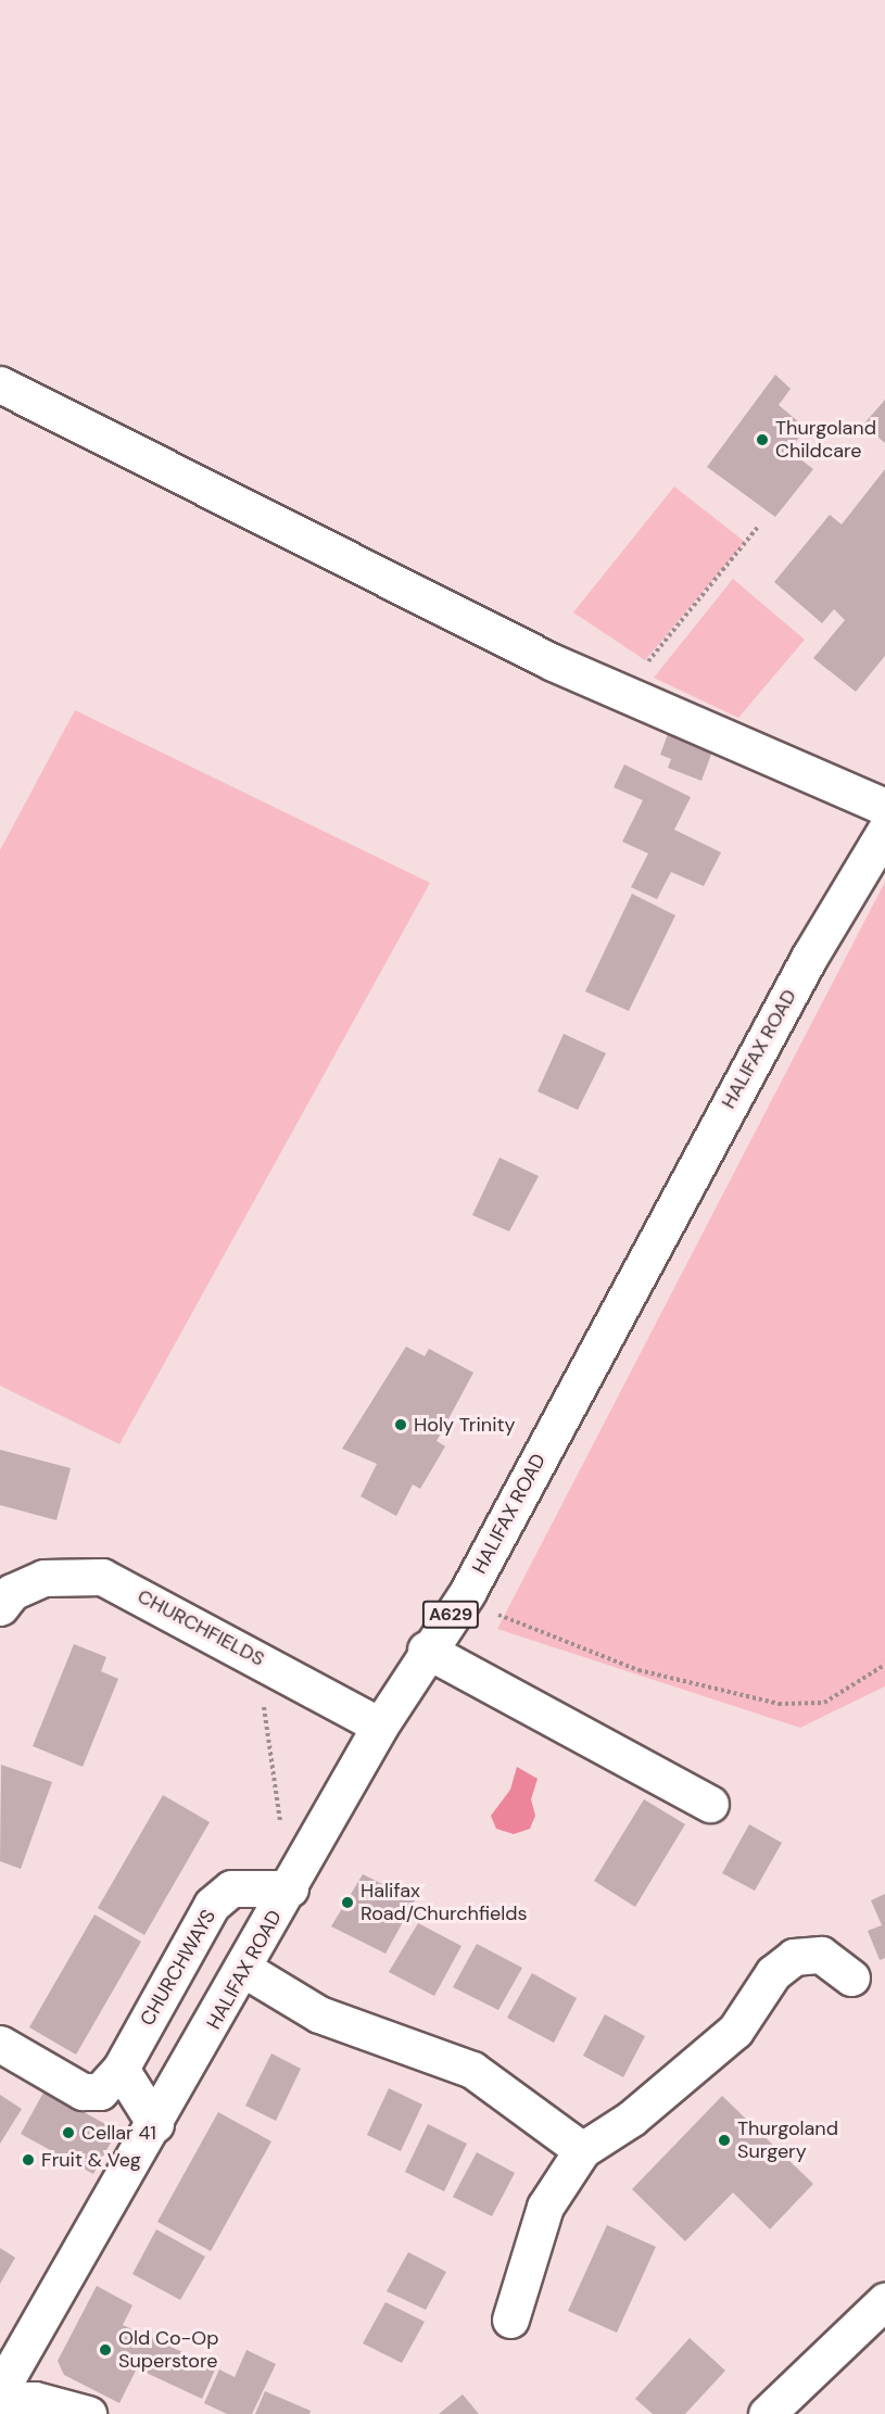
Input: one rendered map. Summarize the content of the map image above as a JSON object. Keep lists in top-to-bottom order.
{
  "streets": {
    "main road": [
      "HALIFAX ROAD",
      "A629",
      "CHURCHFIELDS",
      "CHURCHWAYS"
    ]
  },
  "crossings": [
    ["HALIFAX ROAD", "CHURCHFIELDS"],
    ["HALIFAX ROAD", "CHURCHWAYS"]
  ],
  "places": [
    "Thurgoland Childcare",
    "Holy Trinity",
    "Halifax Road/Churchfields",
    "Cellar 41",
    "Thurgoland Surgery",
    "Fruit & Veg",
    "Old Co-Op Superstore"
  ]
}
